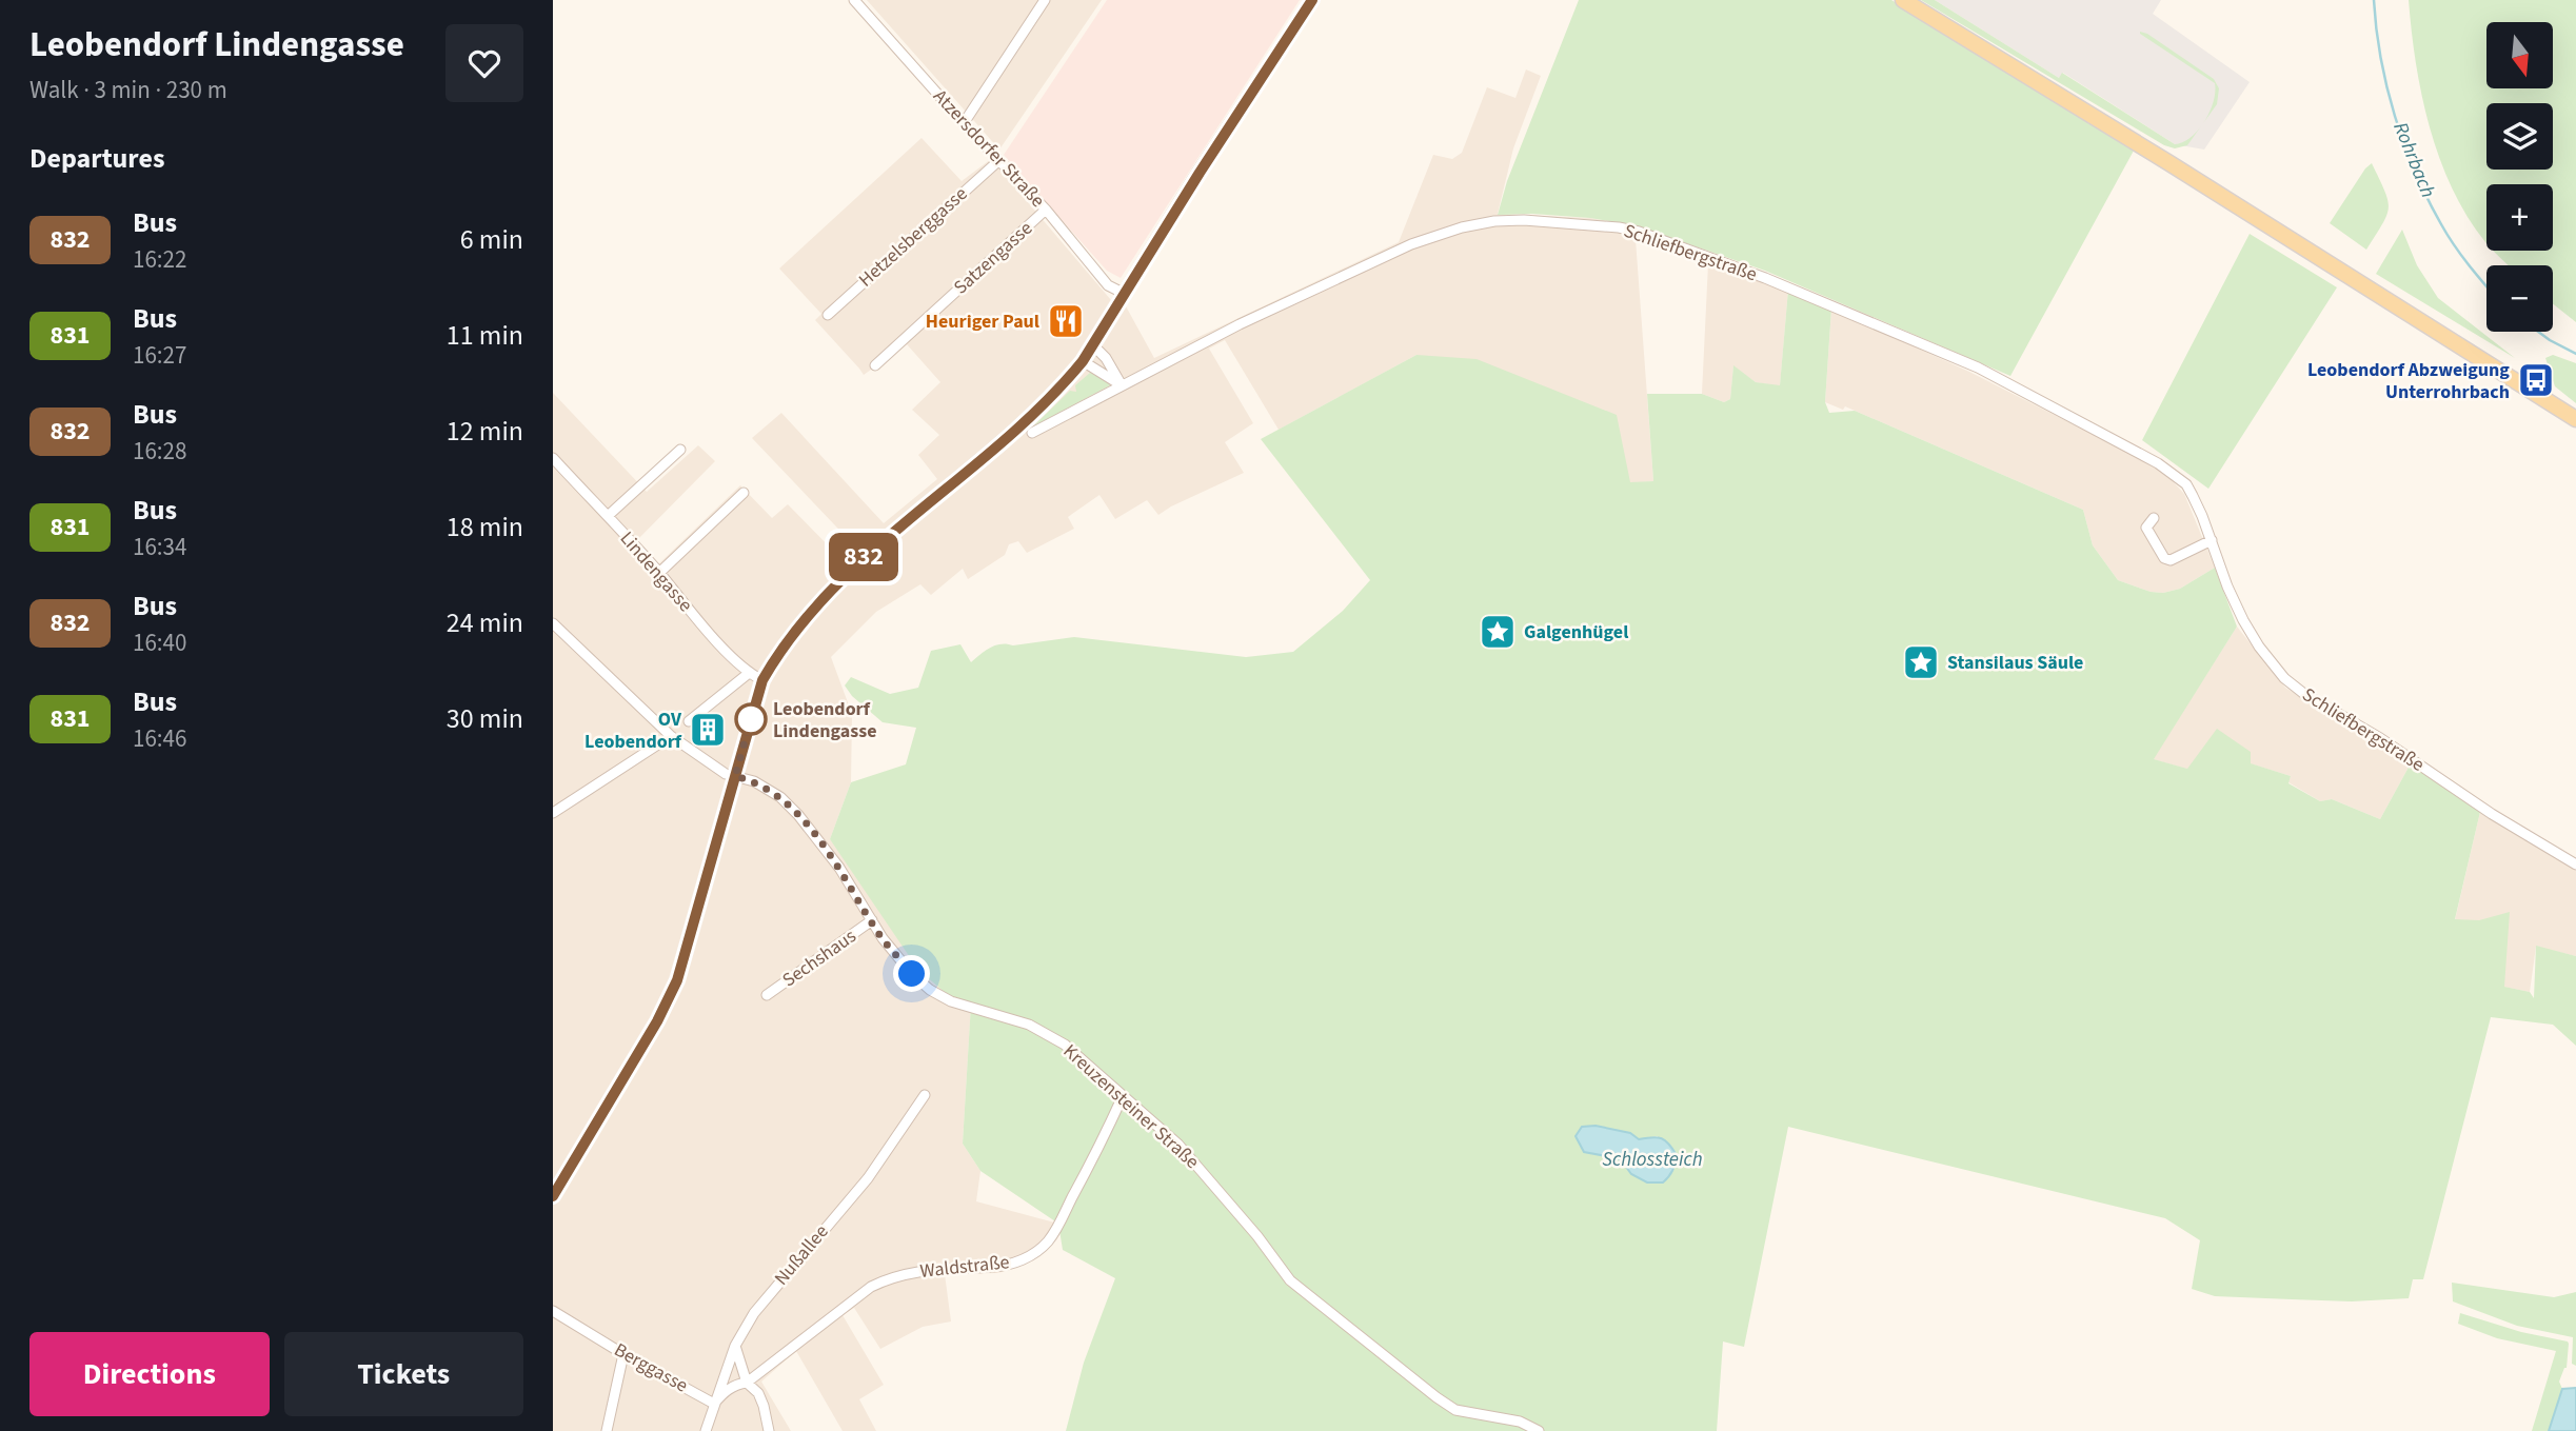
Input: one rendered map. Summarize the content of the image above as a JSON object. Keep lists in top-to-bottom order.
{
  "streets": {
    "street": [
      "Atzersdorfer Straße",
      "Hetzelsberggasse",
      "Schliefbergstraße",
      "Satzengasse",
      "Lindengasse",
      "Sechshaus",
      "Kreuzensteiner Straße",
      "Nußallee",
      "Waldstraße",
      "Berggasse"
    ]
  },
  "crossings": [
    ["Atzersdorfer Straße", "Hetzelsberggasse"],
    ["Atzersdorfer Straße", "Satzengasse"],
    ["Sechshaus", "Kreuzensteiner Straße"],
    ["Kreuzensteiner Straße", "Waldstraße"],
    ["Nußallee", "Berggasse"]
  ],
  "water": ["Rohrbach", "Schlossteich"],
  "places": {
    "restaurant": ["Heuriger Paul"],
    "bus stop": ["Leobendorf Abzweigung Unterrohrbach"],
    "place": ["Galgenhügel", "Stansilaus Säule"],
    "other": ["Leobendorf Lindengasse"],
    "building": ["OV Leobendorf"]
  },
  "lines": ["bus line 832"],
  "north": "bottom",
  "page": {
    "heading": [
      ["Leobendorf Lindengasse", "Walk · 3 min · 230 m"],
      "Departures"
    ],
    "on_map": "832",
    "map_buttons": ["+", "−"],
    "list": [
      {
        "mark": "832",
        "name": "Bus",
        "note": "16:22",
        "value": "6 min"
      },
      {
        "mark": "831",
        "name": "Bus",
        "note": "16:27",
        "value": "11 min"
      },
      {
        "mark": "832",
        "name": "Bus",
        "note": "16:28",
        "value": "12 min"
      },
      {
        "mark": "831",
        "name": "Bus",
        "note": "16:34",
        "value": "18 min"
      },
      {
        "mark": "832",
        "name": "Bus",
        "note": "16:40",
        "value": "24 min"
      },
      {
        "mark": "831",
        "name": "Bus",
        "note": "16:46",
        "value": "30 min"
      }
    ],
    "buttons": ["Directions", "Tickets"]
  }
}
